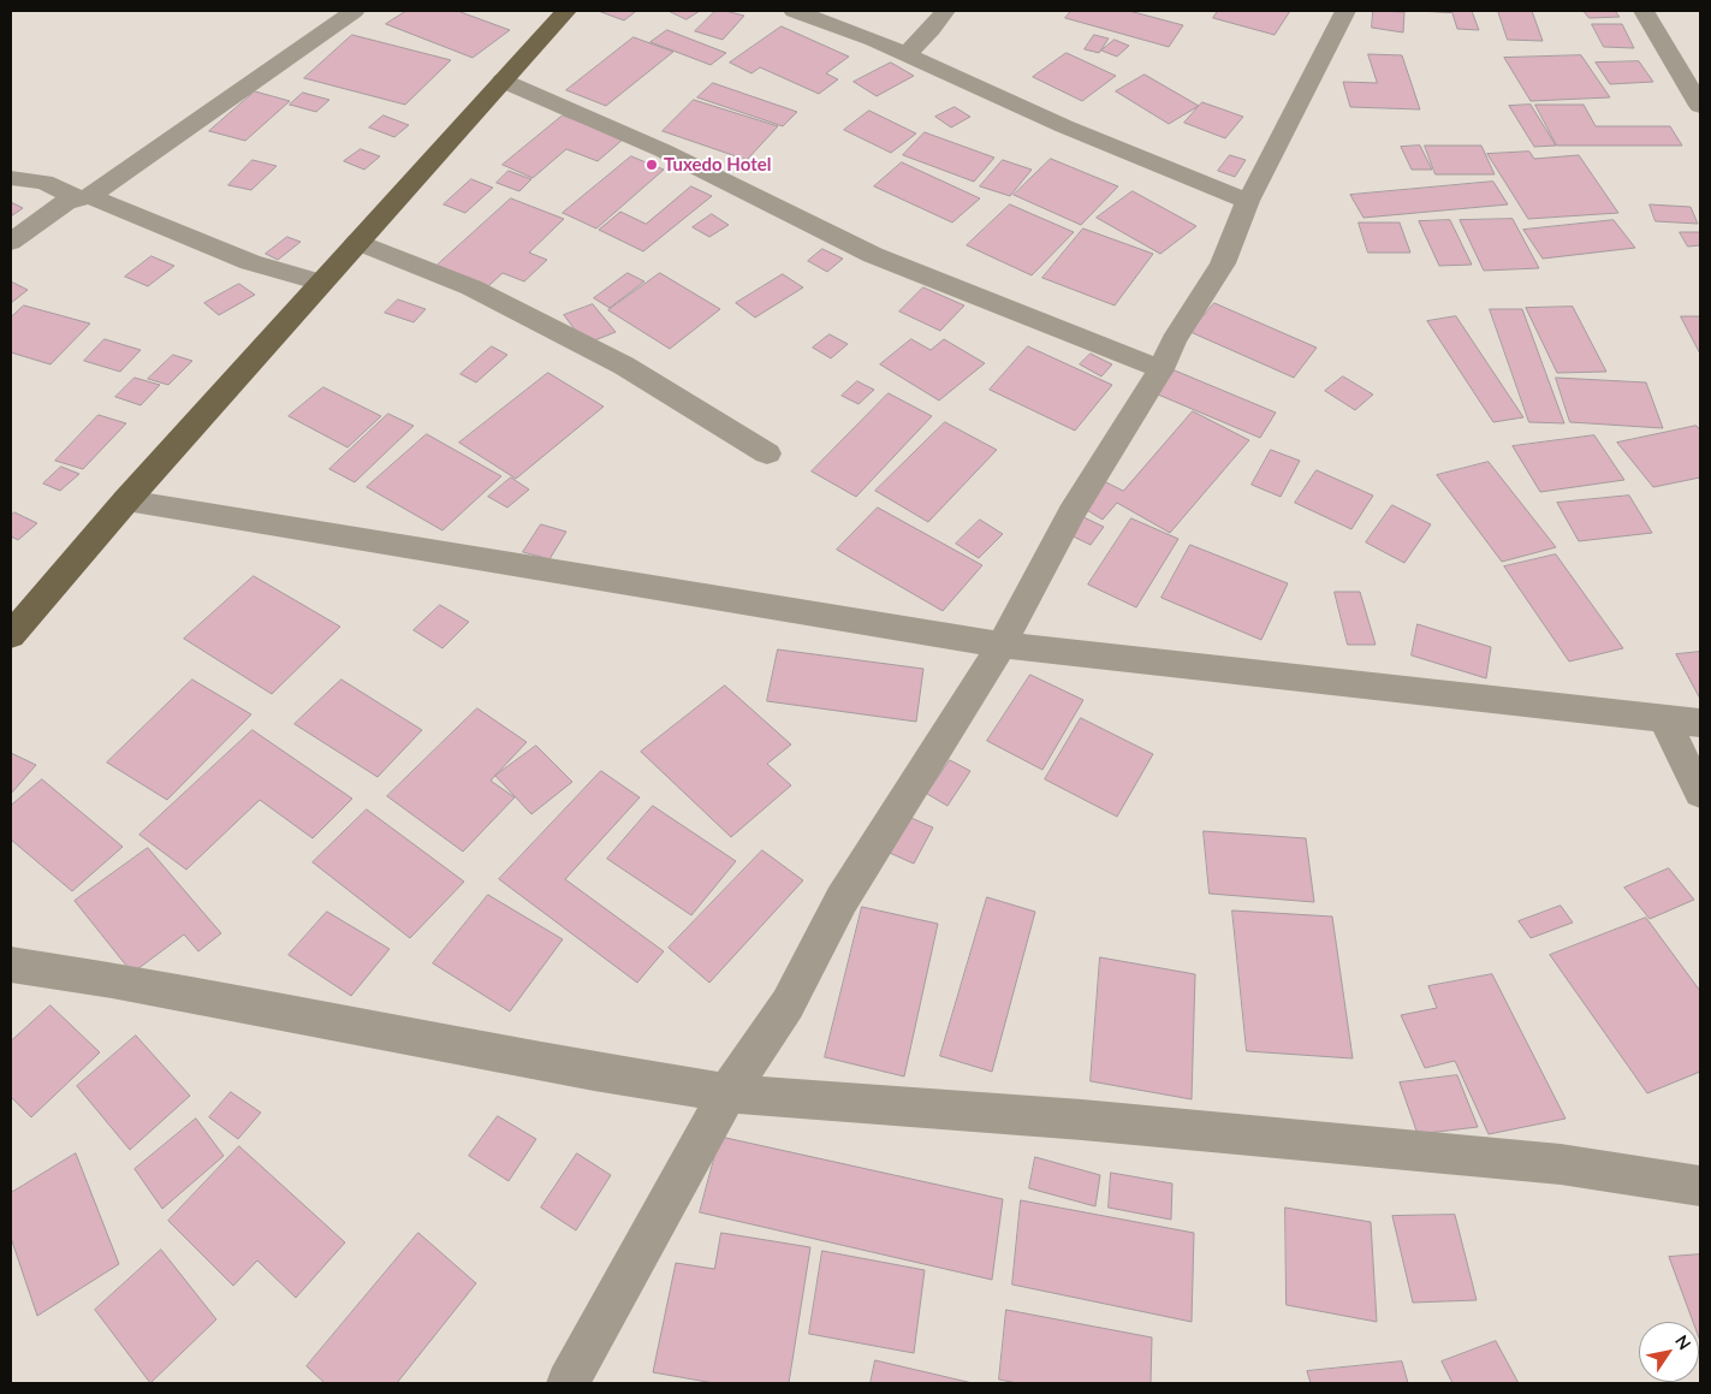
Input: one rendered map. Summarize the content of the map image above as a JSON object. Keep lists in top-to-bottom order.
{
  "places": ["Tuxedo Hotel"],
  "north": "top right"
}
